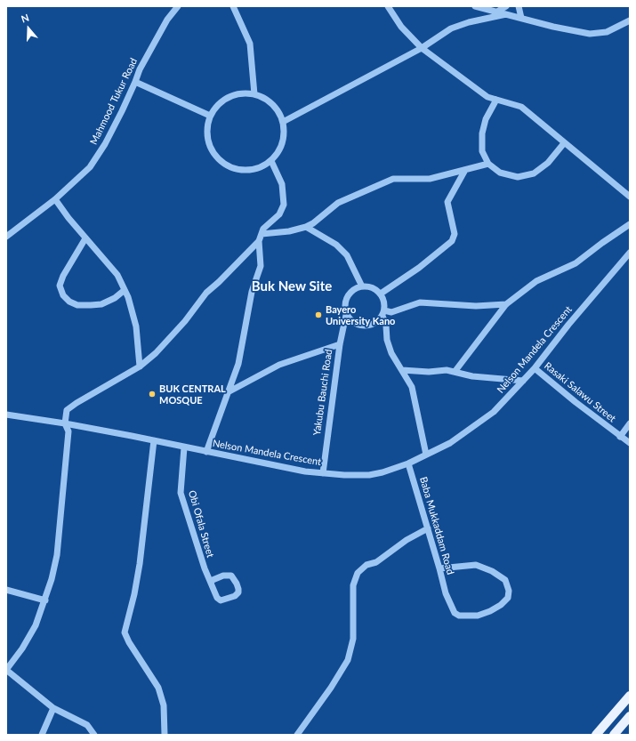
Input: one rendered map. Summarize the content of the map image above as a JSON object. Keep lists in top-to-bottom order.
{
  "streets": {
    "street": [
      "Mahmood Tukur Road",
      "Nelson Mandela Crescent",
      "Yakubu Bauchi Road",
      "Rasaki Salawu Street",
      "Obi Ofala Street",
      "Baba Mukkaddam Road"
    ]
  },
  "crossings": [
    ["Nelson Mandela Crescent", "Yakubu Bauchi Road"],
    ["Nelson Mandela Crescent", "Rasaki Salawu Street"],
    ["Nelson Mandela Crescent", "Obi Ofala Street"],
    ["Nelson Mandela Crescent", "Baba Mukkaddam Road"]
  ],
  "districts": ["Buk New Site"],
  "places": ["Bayero University Kano", "BUK CENTRAL MOSQUE"],
  "north": "top"
}
